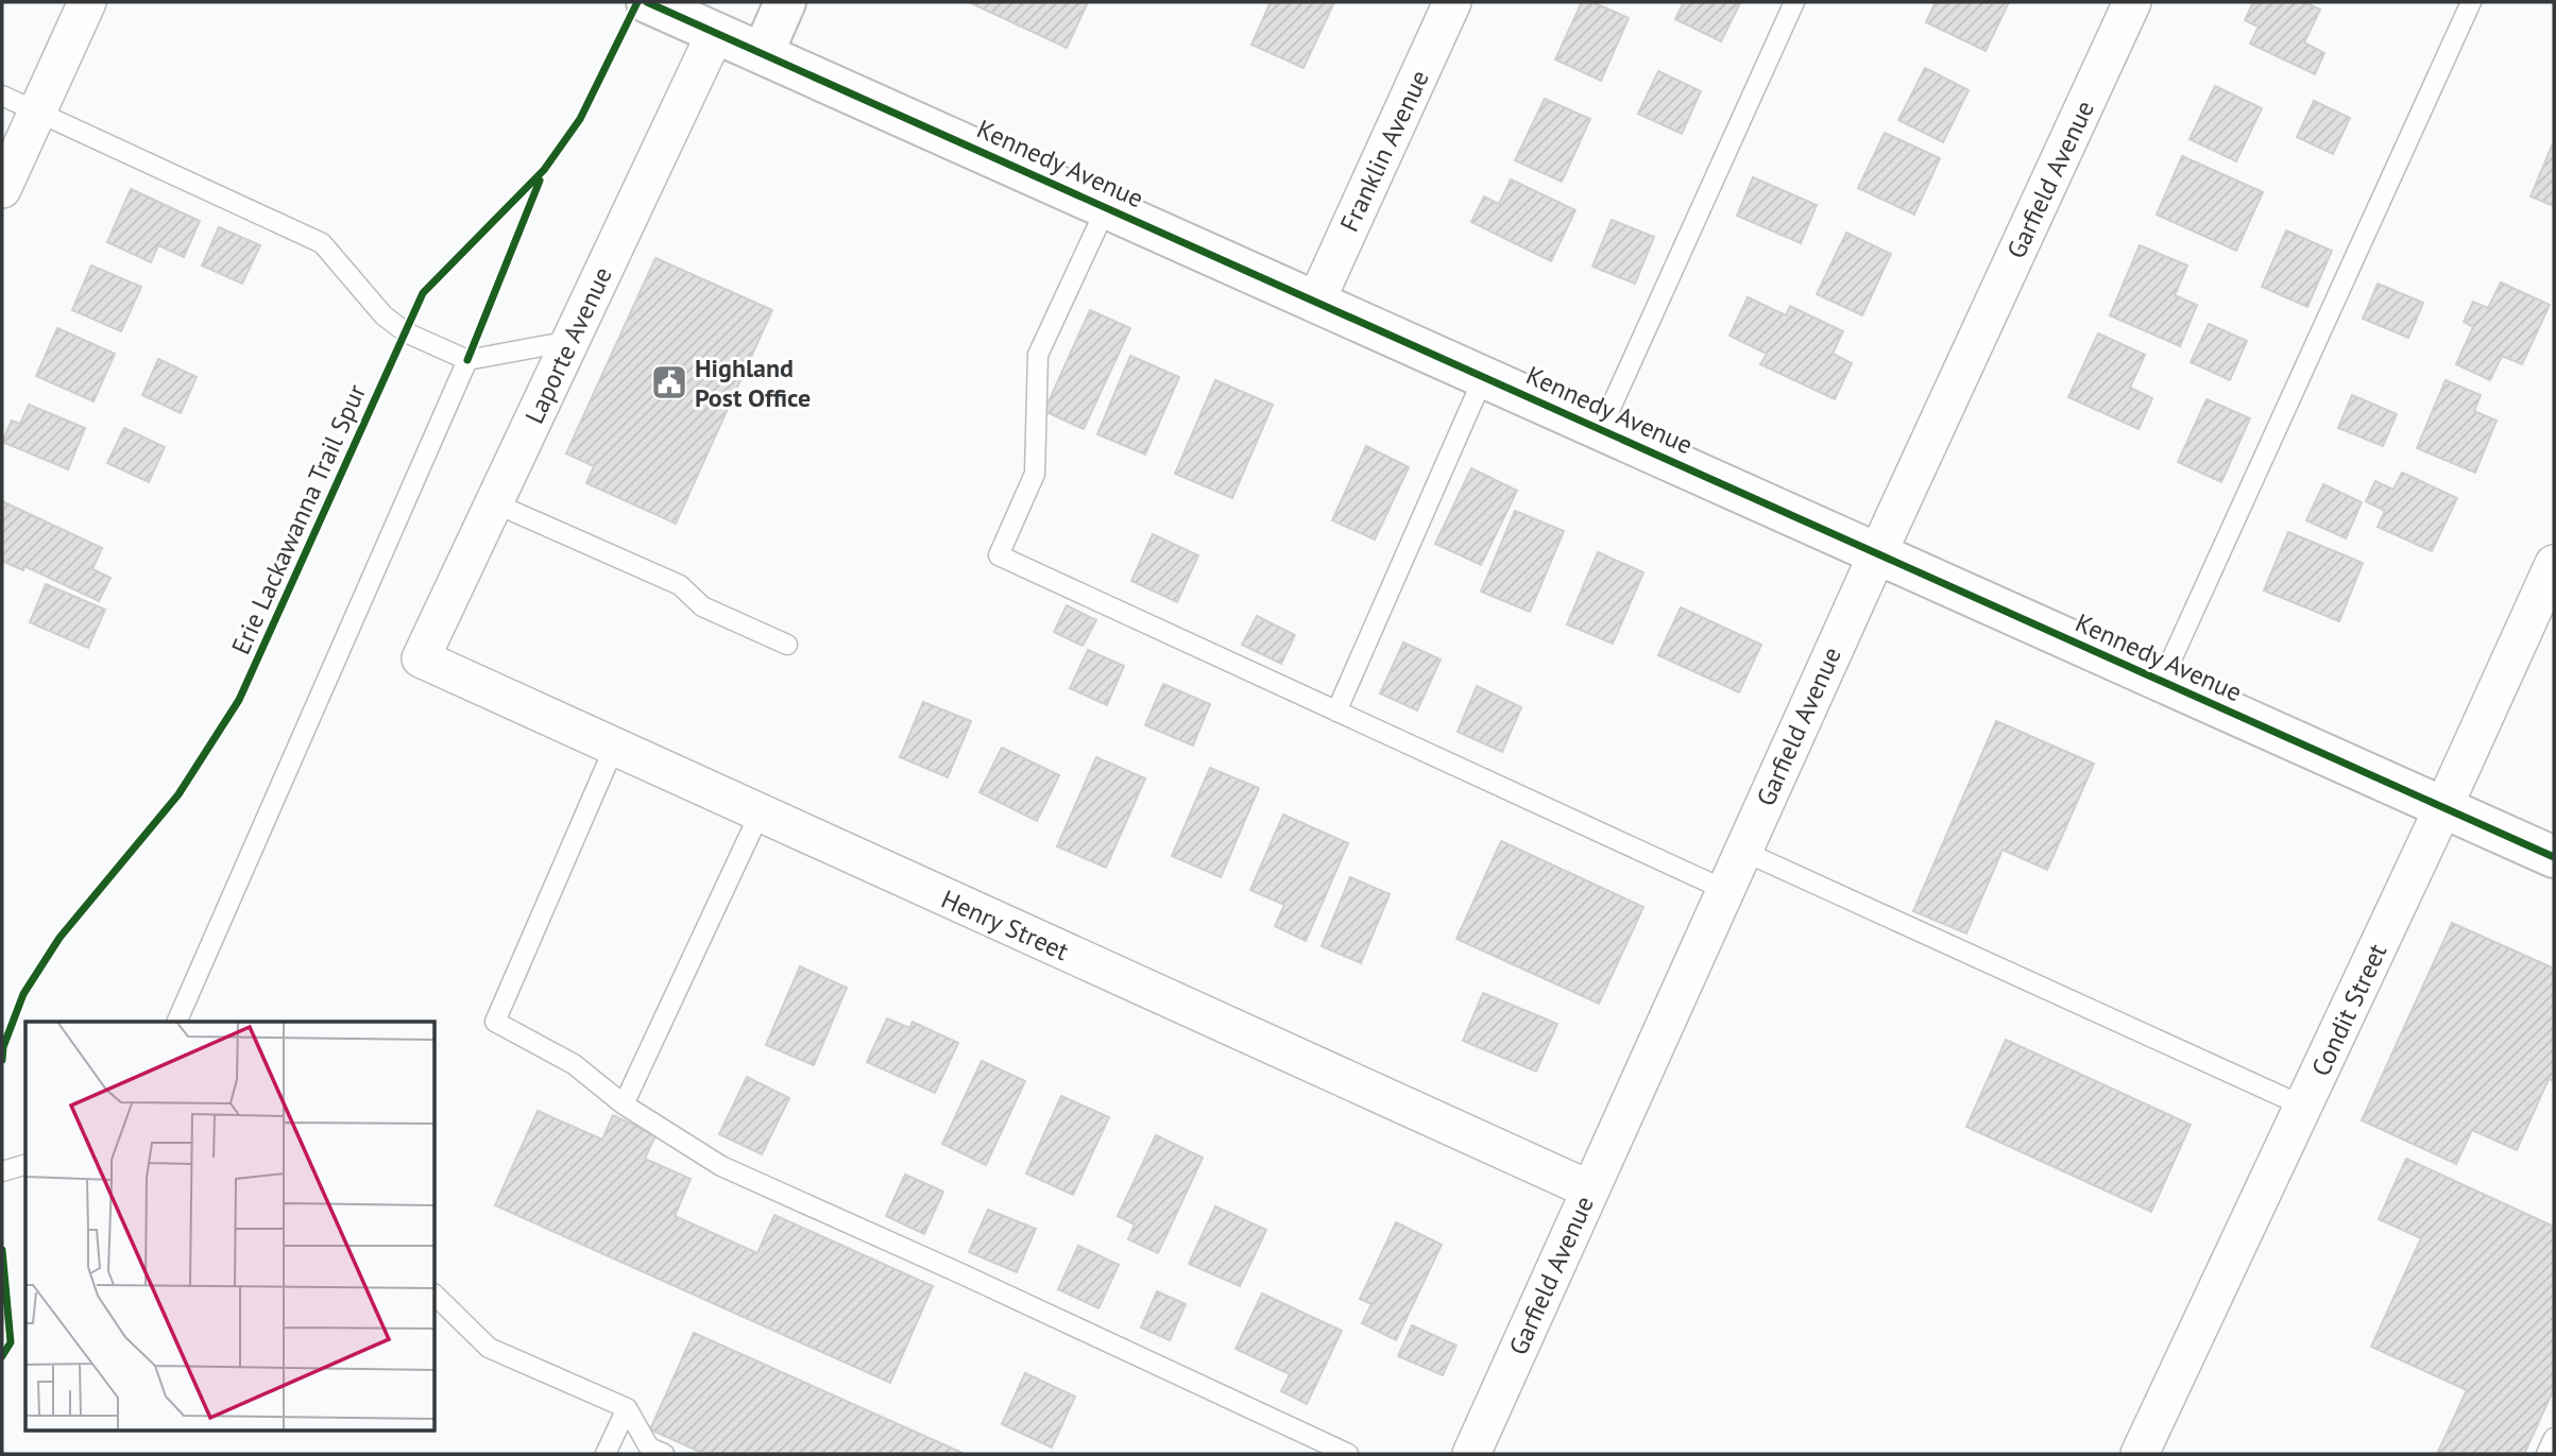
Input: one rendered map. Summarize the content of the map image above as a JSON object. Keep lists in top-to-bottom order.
{
  "streets": {
    "street": [
      "Franklin Avenue",
      "Kennedy Avenue",
      "Garfield Avenue",
      "Laporte Avenue",
      "Henry Street",
      "Condit Street"
    ],
    "cycle path": ["Erie Lackawanna Trail Spur"]
  },
  "crossings": [
    ["Franklin Avenue", "Kennedy Avenue"],
    ["Kennedy Avenue", "Garfield Avenue"],
    ["Kennedy Avenue", "Laporte Avenue"],
    ["Kennedy Avenue", "Condit Street"],
    ["Garfield Avenue", "Henry Street"],
    ["Laporte Avenue", "Henry Street"]
  ],
  "places": {
    "public building": ["Highland Post Office"]
  }
}
